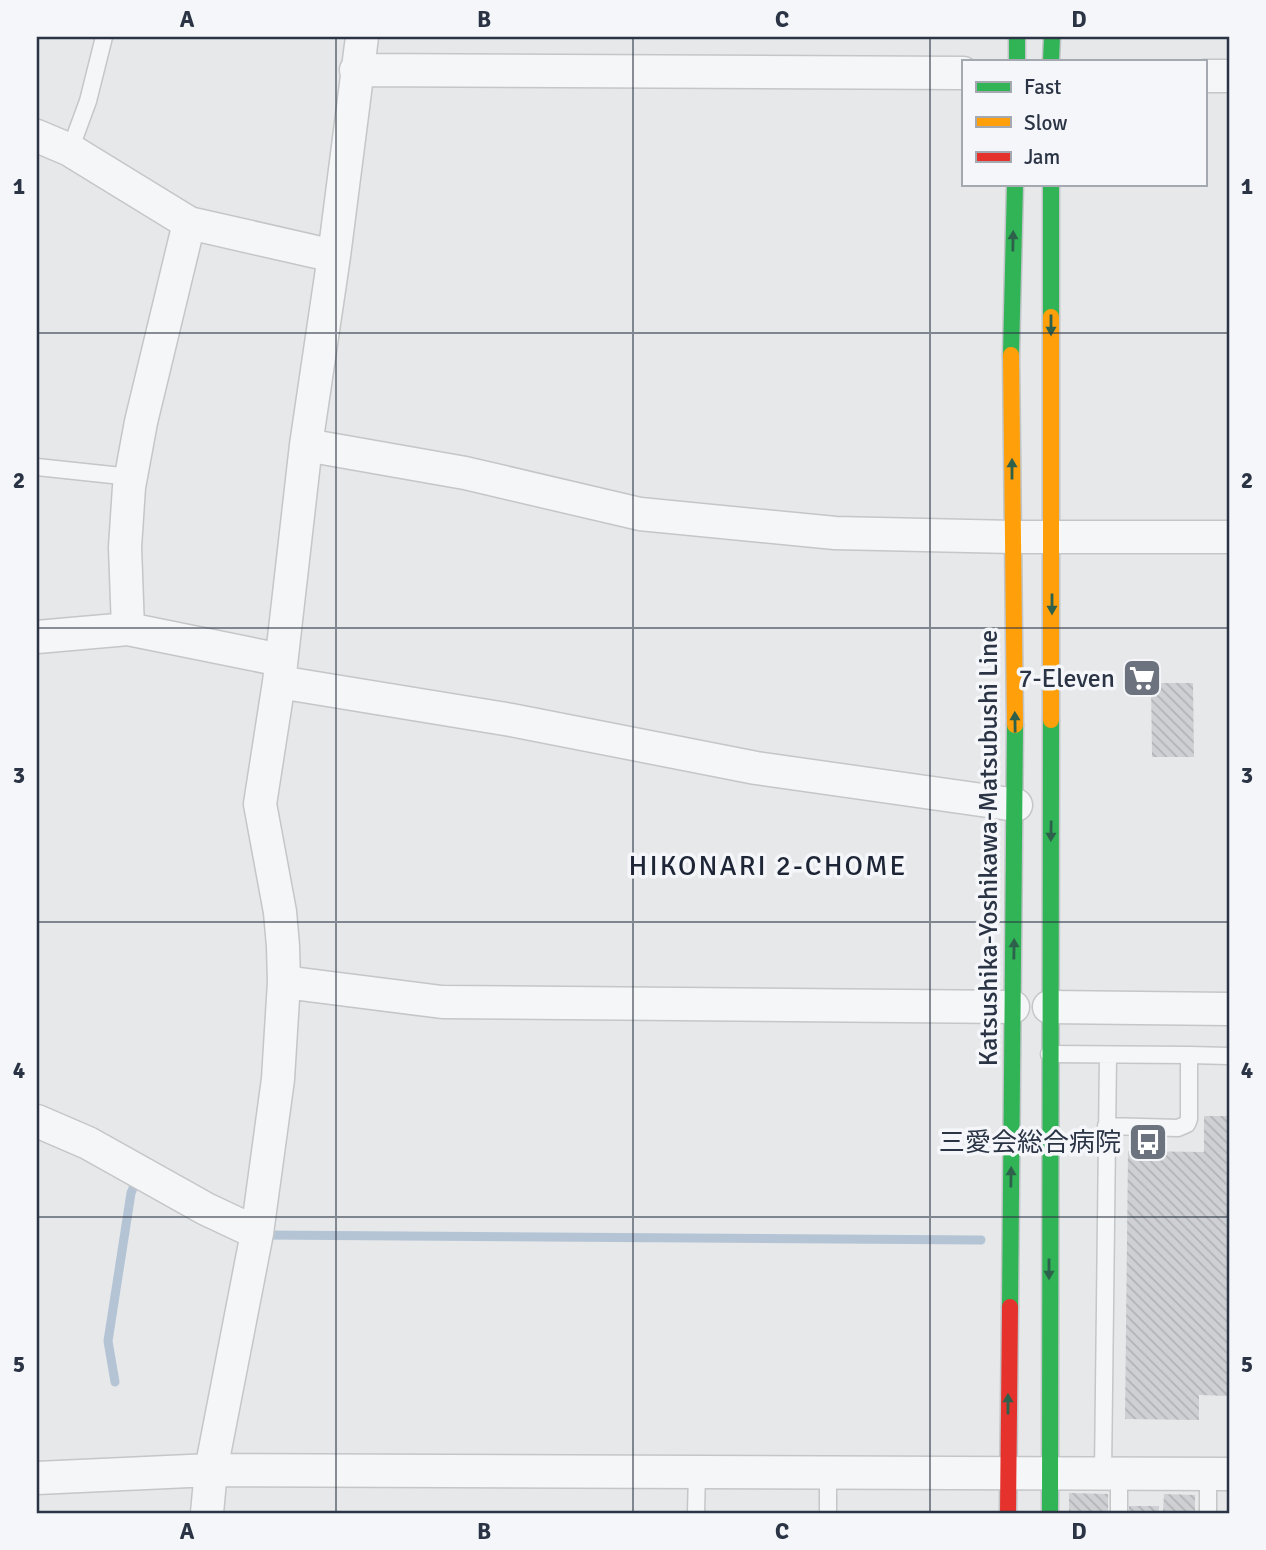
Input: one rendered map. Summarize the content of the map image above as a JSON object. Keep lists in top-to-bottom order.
{
  "streets": {
    "main road": ["Katsushika-Yoshikawa-Matsubushi Line"]
  },
  "districts": ["HIKONARI 2-CHOME"],
  "places": {
    "supermarket": ["7-Eleven"],
    "bus stop": ["三愛会総合病院"]
  },
  "legend": ["Fast", "Slow", "Jam"],
  "grid": {
    "columns": [
      "A",
      "B",
      "C",
      "D"
    ],
    "rows": [
      "1",
      "2",
      "3",
      "4",
      "5"
    ]
  }
}
